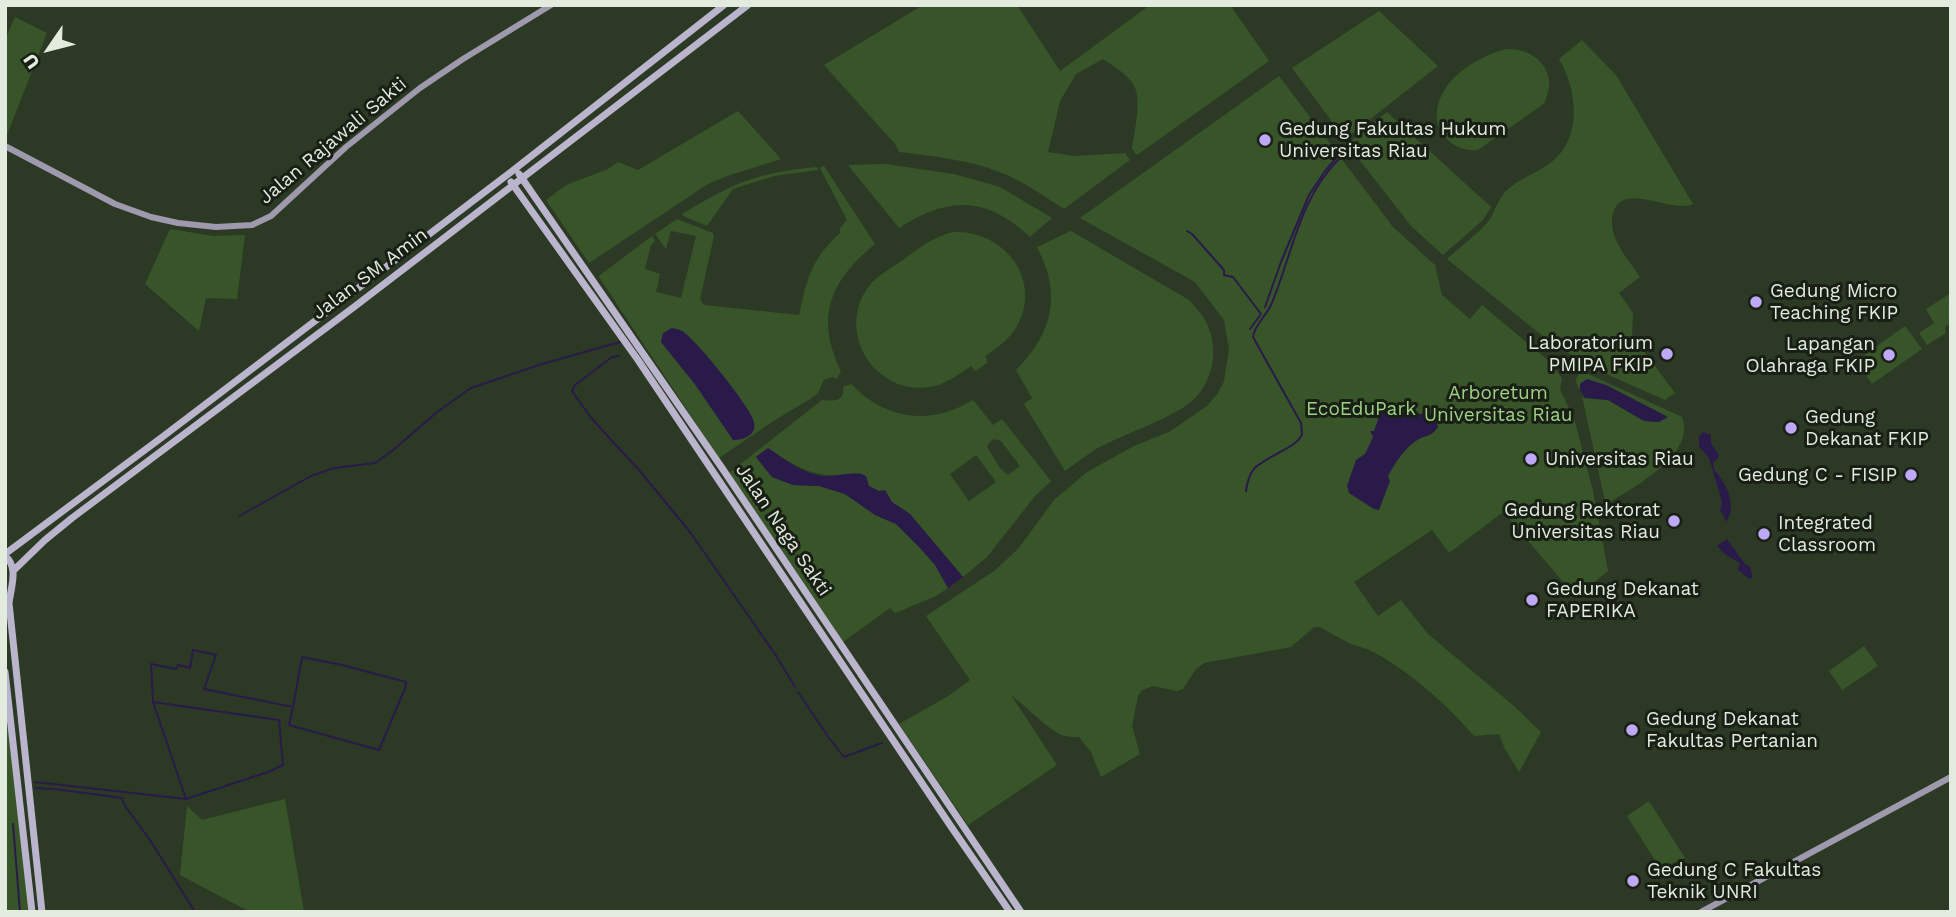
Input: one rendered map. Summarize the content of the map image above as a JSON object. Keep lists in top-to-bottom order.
{
  "streets": {
    "main road": ["Jalan Rajawali Sakti", "Jalan SM Amin", "Jalan Naga Sakti"]
  },
  "crossings": [
    ["Jalan SM Amin", "Jalan Naga Sakti"]
  ],
  "parks": ["Arboretum Universitas Riau", "EcoEduPark"],
  "places": [
    "Gedung Fakultas Hukum Universitas Riau",
    "Gedung Micro Teaching FKIP",
    "Laboratorium PMIPA FKIP",
    "Lapangan Olahraga FKIP",
    "Gedung Dekanat FKIP",
    "Universitas Riau",
    "Gedung C - FISIP",
    "Gedung Rektorat Universitas Riau",
    "Integrated Classroom",
    "Gedung Dekanat FAPERIKA",
    "Gedung Dekanat Fakultas Pertanian",
    "Gedung C Fakultas Teknik UNRI"
  ],
  "north": "bottom left"
}
